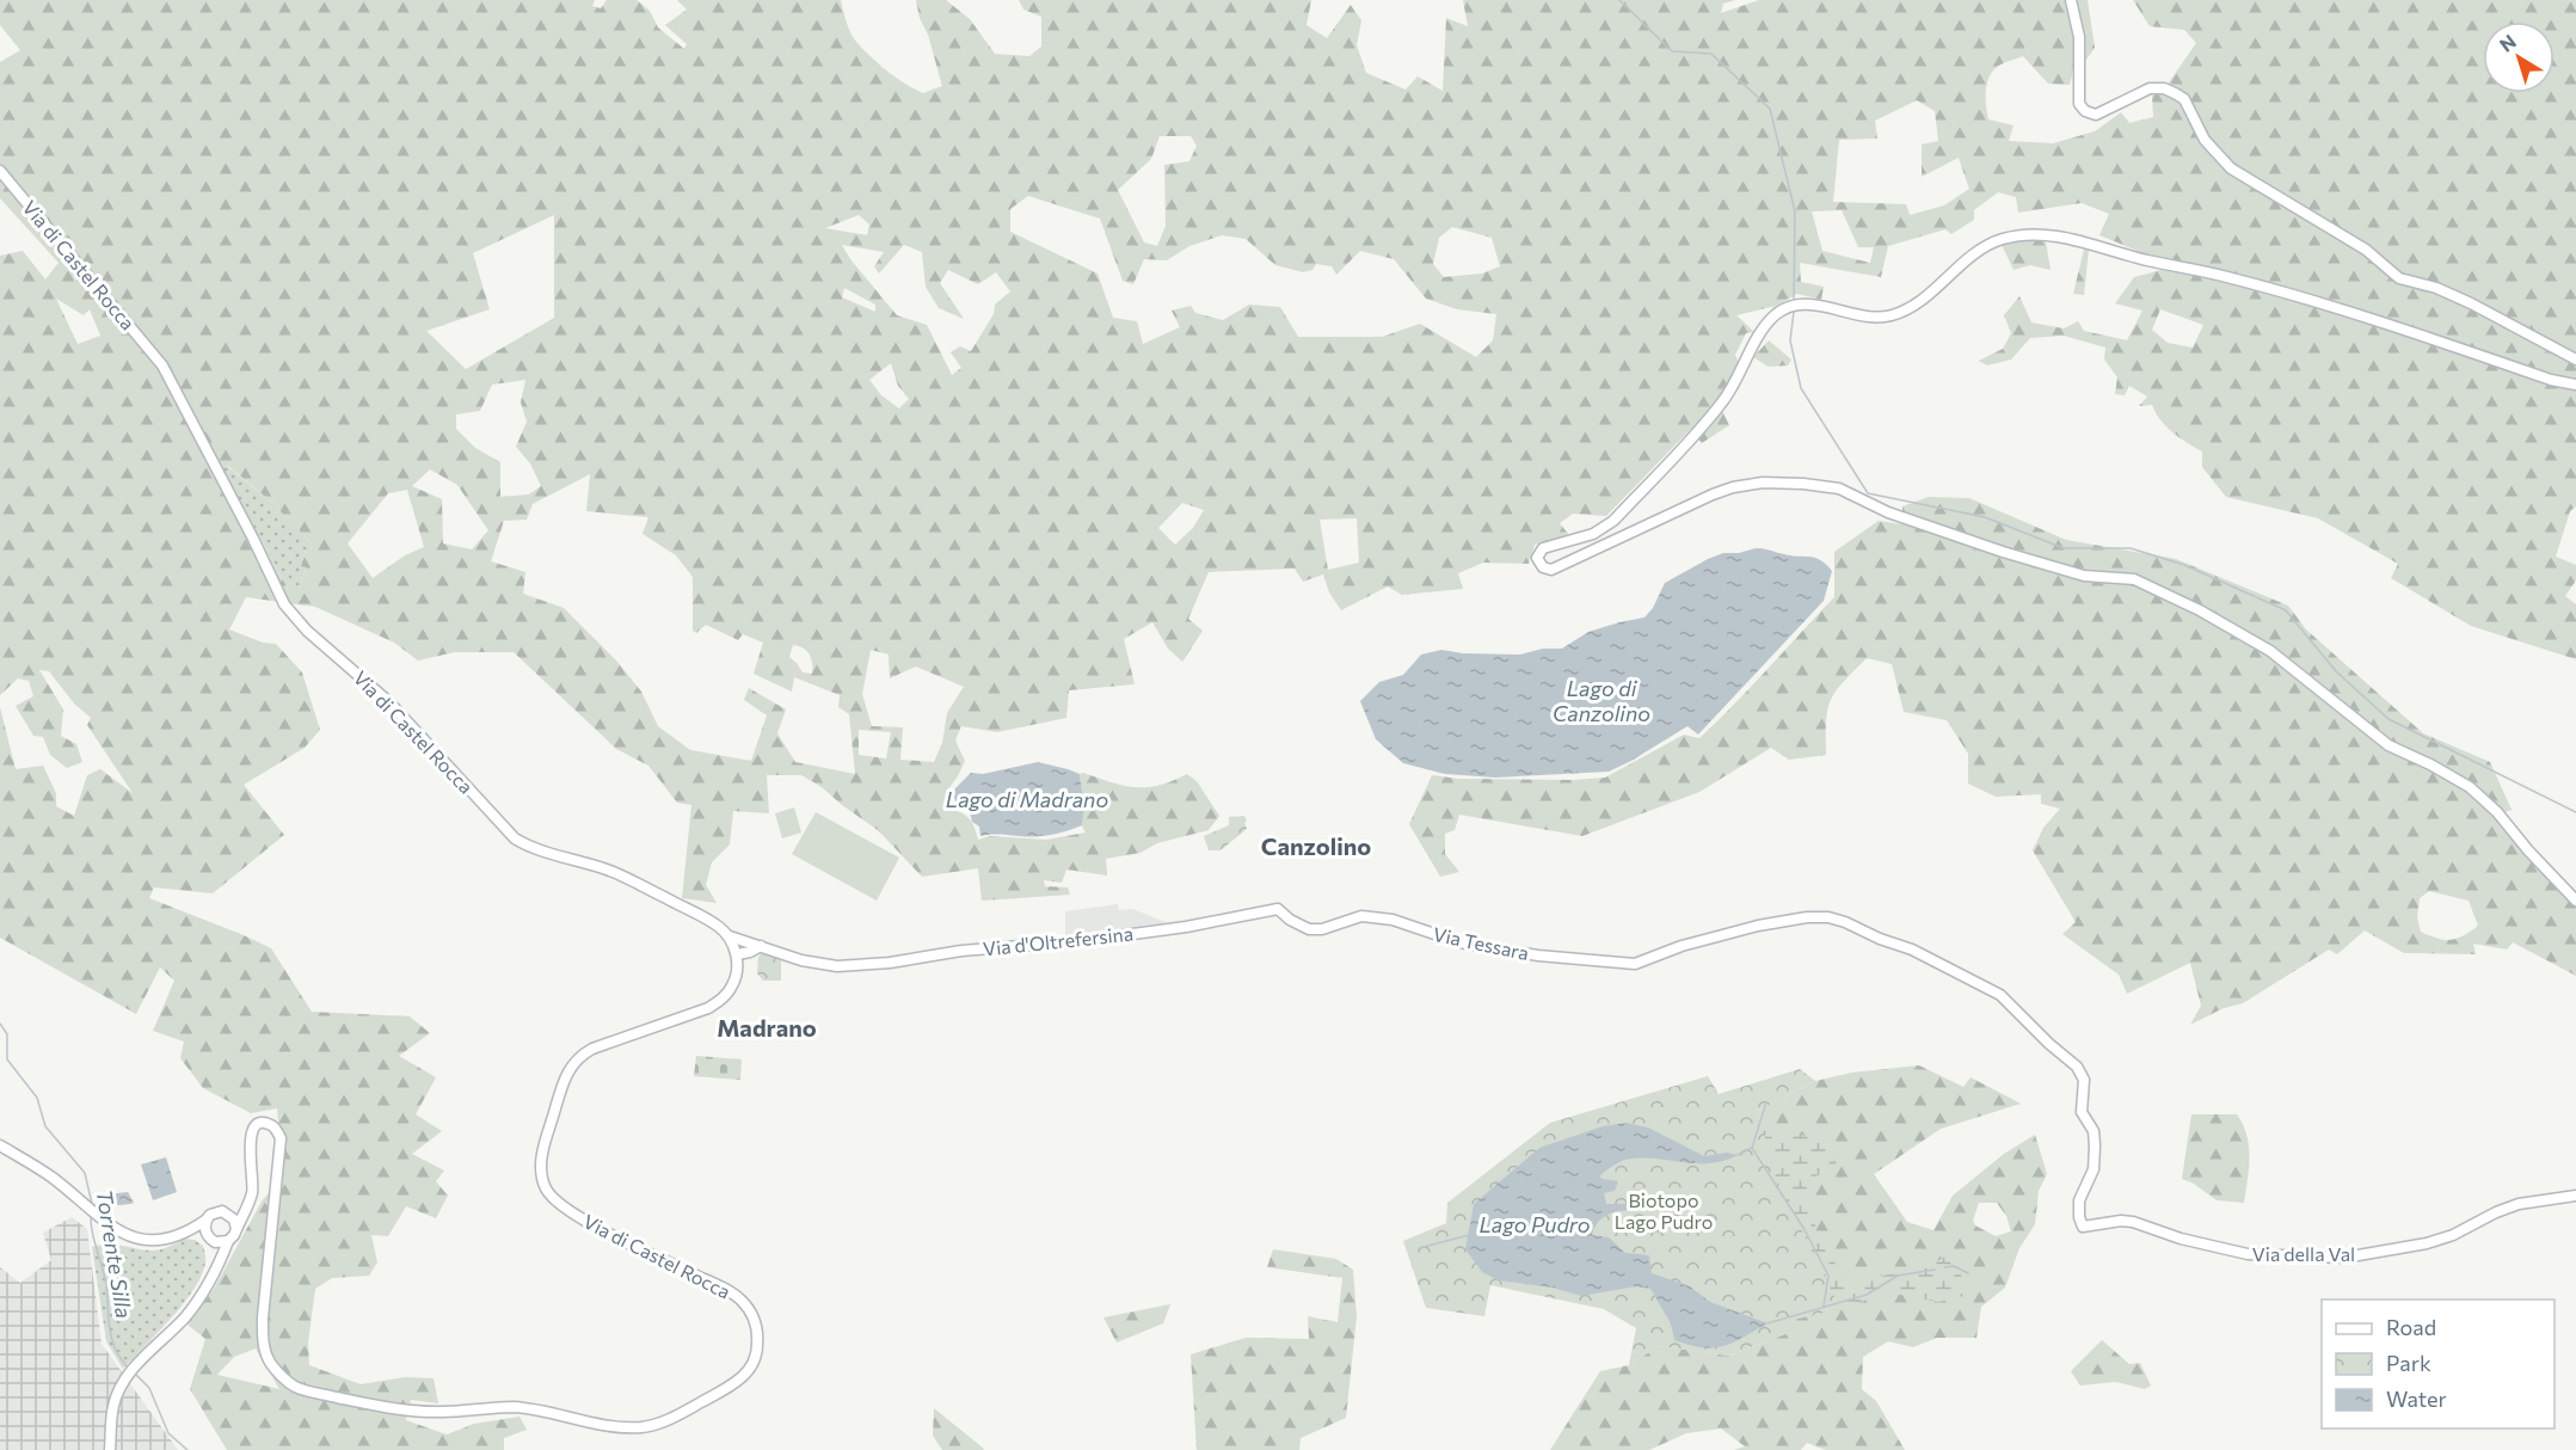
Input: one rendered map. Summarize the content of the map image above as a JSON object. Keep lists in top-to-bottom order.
{
  "streets": {
    "main road": [
      "Via di Castel Rocca",
      "Via d'Oltrefersina",
      "Via Tessara",
      "Via della Val"
    ]
  },
  "crossings": [
    ["Via di Castel Rocca", "Via d'Oltrefersina"],
    ["Via d'Oltrefersina", "Via Tessara"],
    ["Via Tessara", "Via della Val"]
  ],
  "districts": ["Canzolino", "Madrano"],
  "water": [
    "Lago di Canzolino",
    "Lago di Madrano",
    "Lago Pudro",
    "Torrente Silla"
  ],
  "parks": ["Biotopo Lago Pudro"],
  "legend": ["Road", "Park", "Water"],
  "north": "top left"
}
